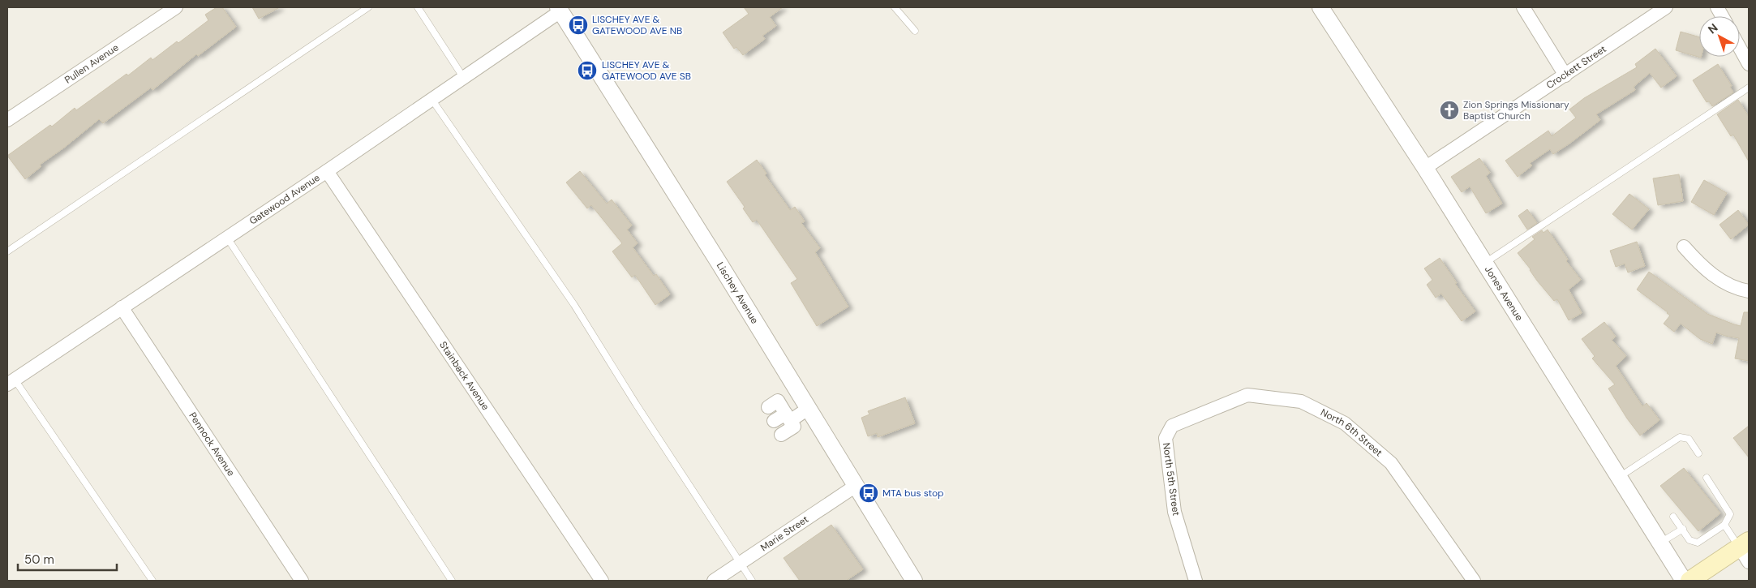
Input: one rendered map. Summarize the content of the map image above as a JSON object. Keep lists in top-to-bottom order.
{
  "streets": {
    "street": [
      "Pullen Avenue",
      "Crockett Street",
      "Gatewood Avenue",
      "Lischey Avenue",
      "Jones Avenue",
      "Stainback Avenue",
      "North 6th Street",
      "Pennock Avenue",
      "North 5th Street",
      "Marie Street"
    ]
  },
  "crossings": [
    ["Crockett Street", "Jones Avenue"],
    ["Gatewood Avenue", "Lischey Avenue"],
    ["Gatewood Avenue", "Stainback Avenue"],
    ["Gatewood Avenue", "Pennock Avenue"],
    ["Lischey Avenue", "Marie Street"],
    ["North 6th Street", "North 5th Street"]
  ],
  "places": {
    "bus stop": ["LISCHEY AVE & GATEWOOD AVE NB", "LISCHEY AVE & GATEWOOD AVE SB", "MTA bus stop"],
    "church": ["Zion Springs Missionary Baptist Church"]
  },
  "scale_bar": "50 m",
  "north": "top left"
}
